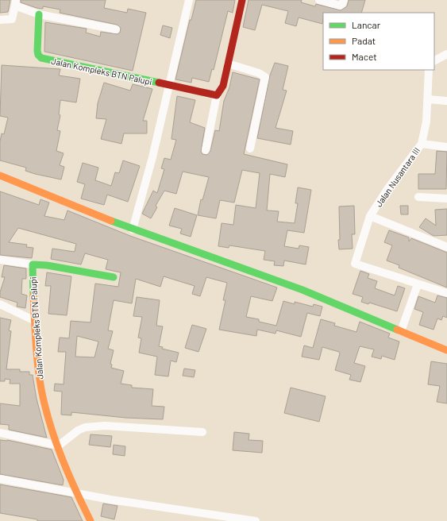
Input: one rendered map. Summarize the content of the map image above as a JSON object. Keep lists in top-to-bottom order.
{
  "streets": {
    "street": ["Jalan Kompleks BTN Palupi", "Jalan Nusantara III"]
  },
  "legend": ["Lancar", "Padat", "Macet"]
}
